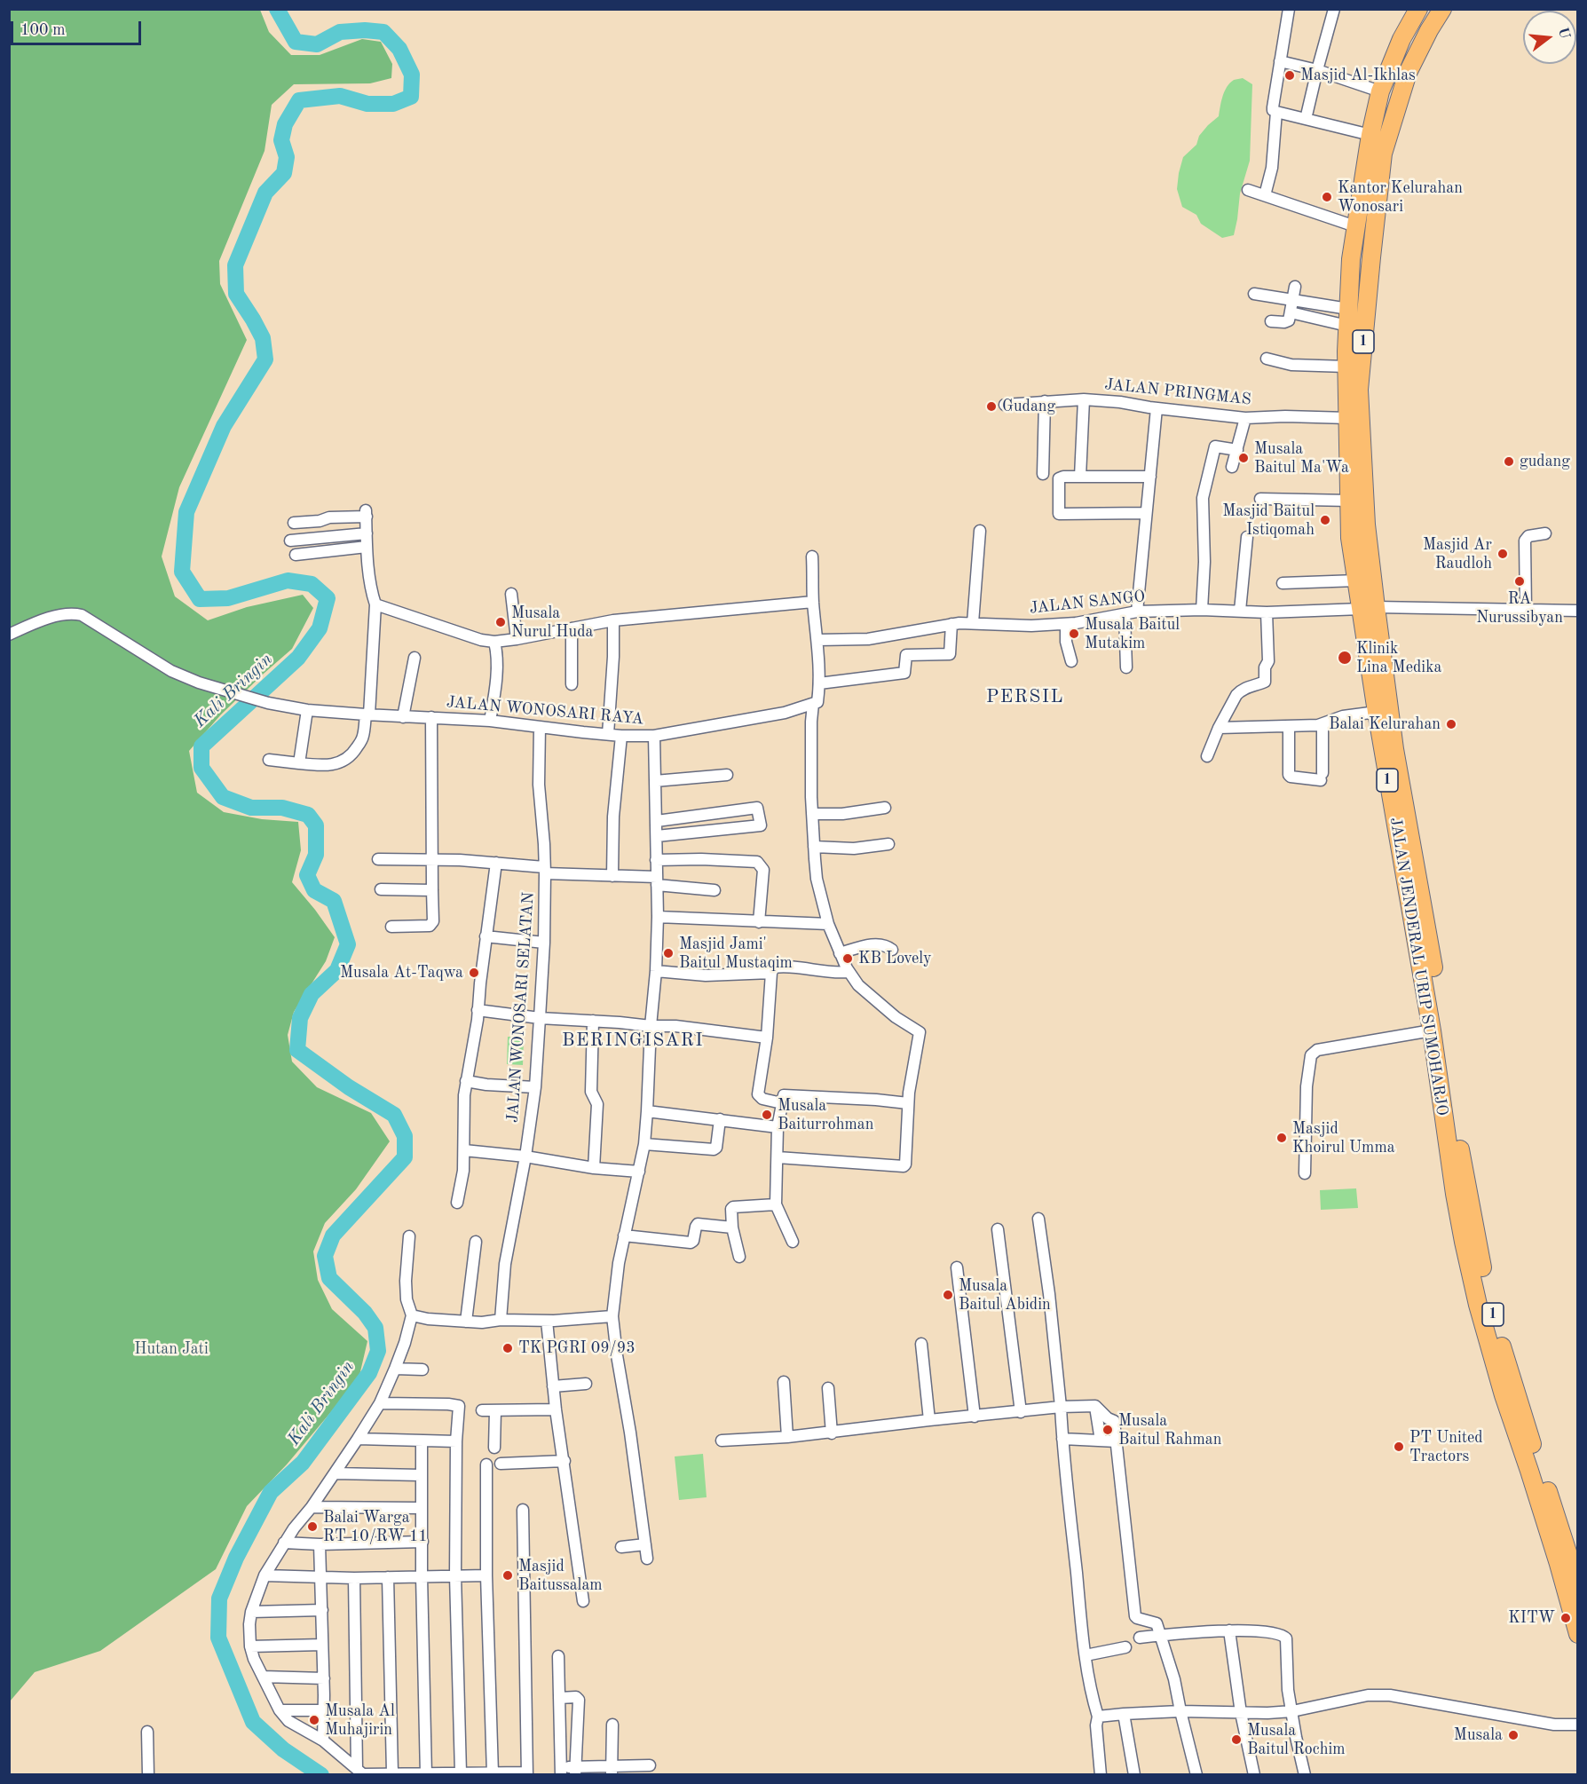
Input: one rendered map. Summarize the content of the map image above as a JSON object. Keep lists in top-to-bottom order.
{
  "streets": {
    "highway": ["1", "JALAN JENDERAL URIP SUMOHARJO"],
    "street": [
      "JALAN PRINGMAS",
      "JALAN SANGO",
      "JALAN WONOSARI RAYA",
      "JALAN WONOSARI SELATAN"
    ]
  },
  "crossings": [
    ["JALAN PRINGMAS", "JALAN JENDERAL URIP SUMOHARJO"],
    ["JALAN SANGO", "JALAN JENDERAL URIP SUMOHARJO"],
    ["JALAN WONOSARI RAYA", "JALAN WONOSARI SELATAN"]
  ],
  "districts": ["PERSIL", "BERINGISARI"],
  "water": ["Kali Bringin"],
  "parks": ["Hutan Jati"],
  "places": [
    "Masjid Al-Ikhlas",
    "Kantor Kelurahan Wonosari",
    "Gudang",
    "Musala Baitul Ma'Wa",
    "gudang",
    "Masjid Baitul Istiqomah",
    "Masjid Ar Raudloh",
    "RA Nurussibyan",
    "Musala Nurul Huda",
    "Musala Baitul Mutakim",
    "Klinik Lina Medika",
    "Balai Kelurahan",
    "Masjid Jami' Baitul Mustaqim",
    "KB Lovely",
    "Musala At-Taqwa",
    "Musala Baiturrohman",
    "Masjid Khoirul Umma",
    "Musala Baitul Abidin",
    "TK PGRI 09/93",
    "Musala Baitul Rahman",
    "PT United Tractors",
    "Balai Warga RT 10/RW 11",
    "Masjid Baitussalam",
    "KITW",
    "Musala Al Muhajirin",
    "Musala",
    "Musala Baitul Rochim"
  ],
  "scale_bar": "100 m",
  "north": "right"
}
